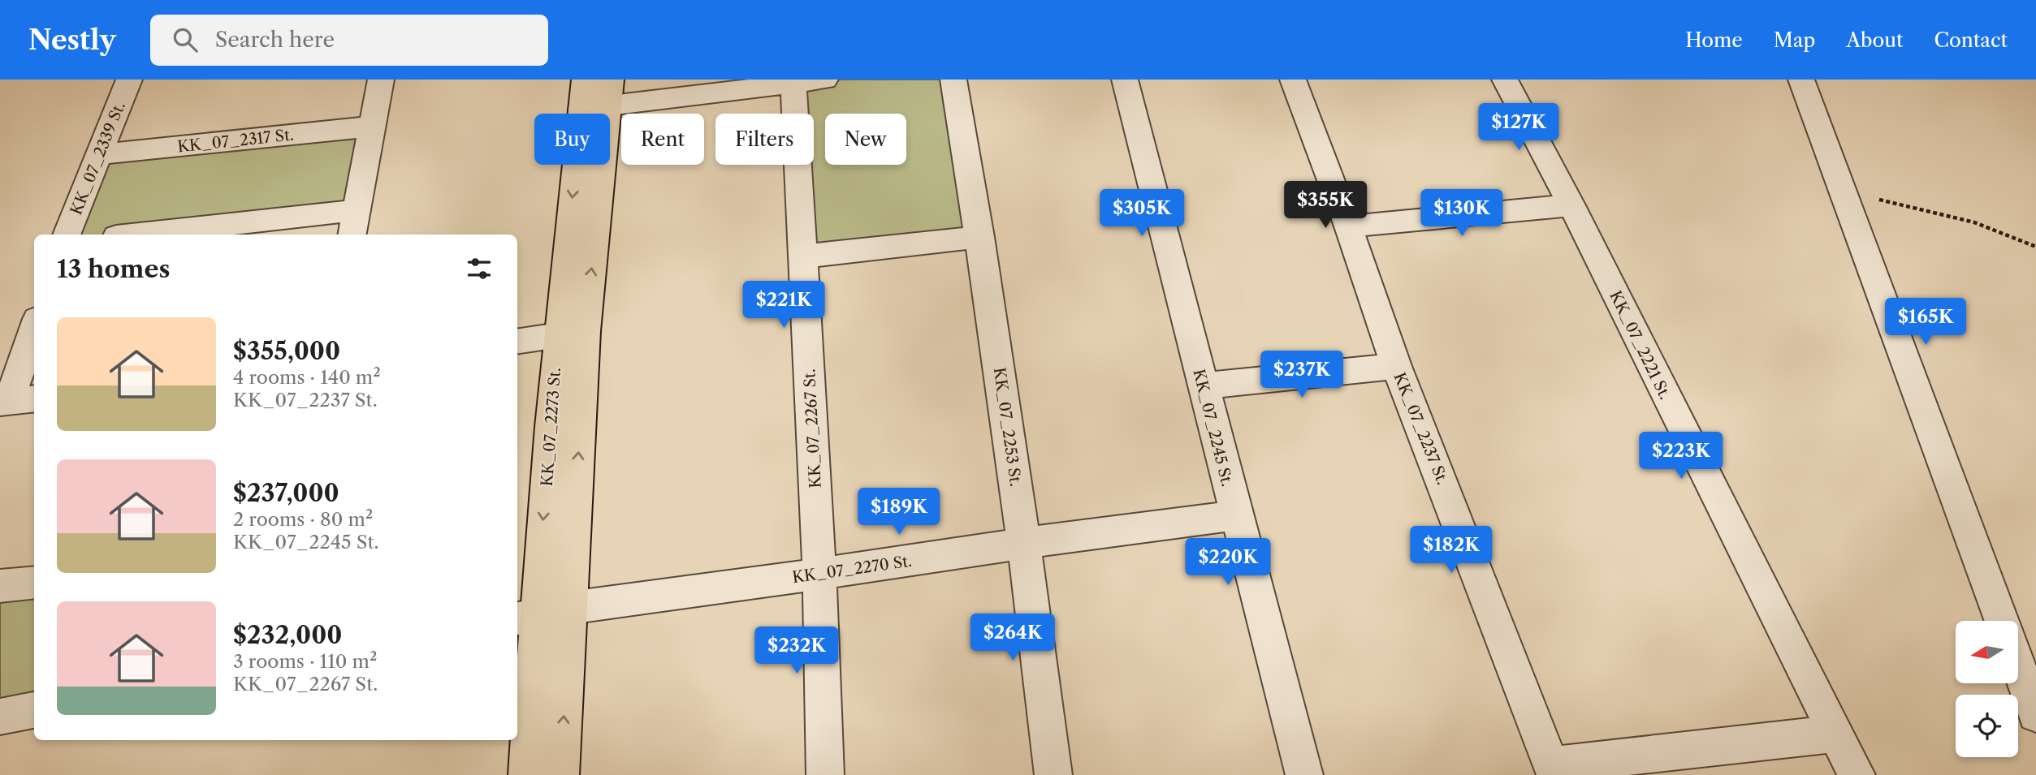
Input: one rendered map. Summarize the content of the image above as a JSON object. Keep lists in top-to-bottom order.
{
  "streets": {
    "main road": ["KK_07_2273 St."],
    "street": [
      "KK_07_2317 St.",
      "KK_07_2339 St.",
      "KK_07_2221 St.",
      "KK_07_2253 St.",
      "KK_07_2245 St.",
      "KK_07_2267 St.",
      "KK_07_2237 St.",
      "KK_07_2270 St."
    ]
  },
  "crossings": [
    ["KK_07_2317 St.", "KK_07_2339 St."],
    ["KK_07_2273 St.", "KK_07_2270 St."],
    ["KK_07_2253 St.", "KK_07_2270 St."],
    ["KK_07_2245 St.", "KK_07_2270 St."],
    ["KK_07_2267 St.", "KK_07_2270 St."]
  ],
  "north": "left",
  "page": {
    "header": "Nestly",
    "search": "Search here",
    "nav": [
      "Home",
      "Map",
      "About",
      "Contact"
    ],
    "price": [
      "$127K",
      "$355K",
      "$305K",
      "$130K",
      "$221K",
      "$165K",
      "$237K",
      "$223K",
      "$189K",
      "$182K",
      "$220K",
      "$264K",
      "$232K"
    ],
    "chip": [
      "Buy",
      "Rent",
      "Filters",
      "New"
    ],
    "heading": "13 homes",
    "list": [
      {
        "name": "$355,000",
        "note": "4 rooms · 140 m² · KK_07_2237 St."
      },
      {
        "name": "$237,000",
        "note": "2 rooms · 80 m² · KK_07_2245 St."
      },
      {
        "name": "$232,000",
        "note": "3 rooms · 110 m² · KK_07_2267 St."
      }
    ]
  }
}
